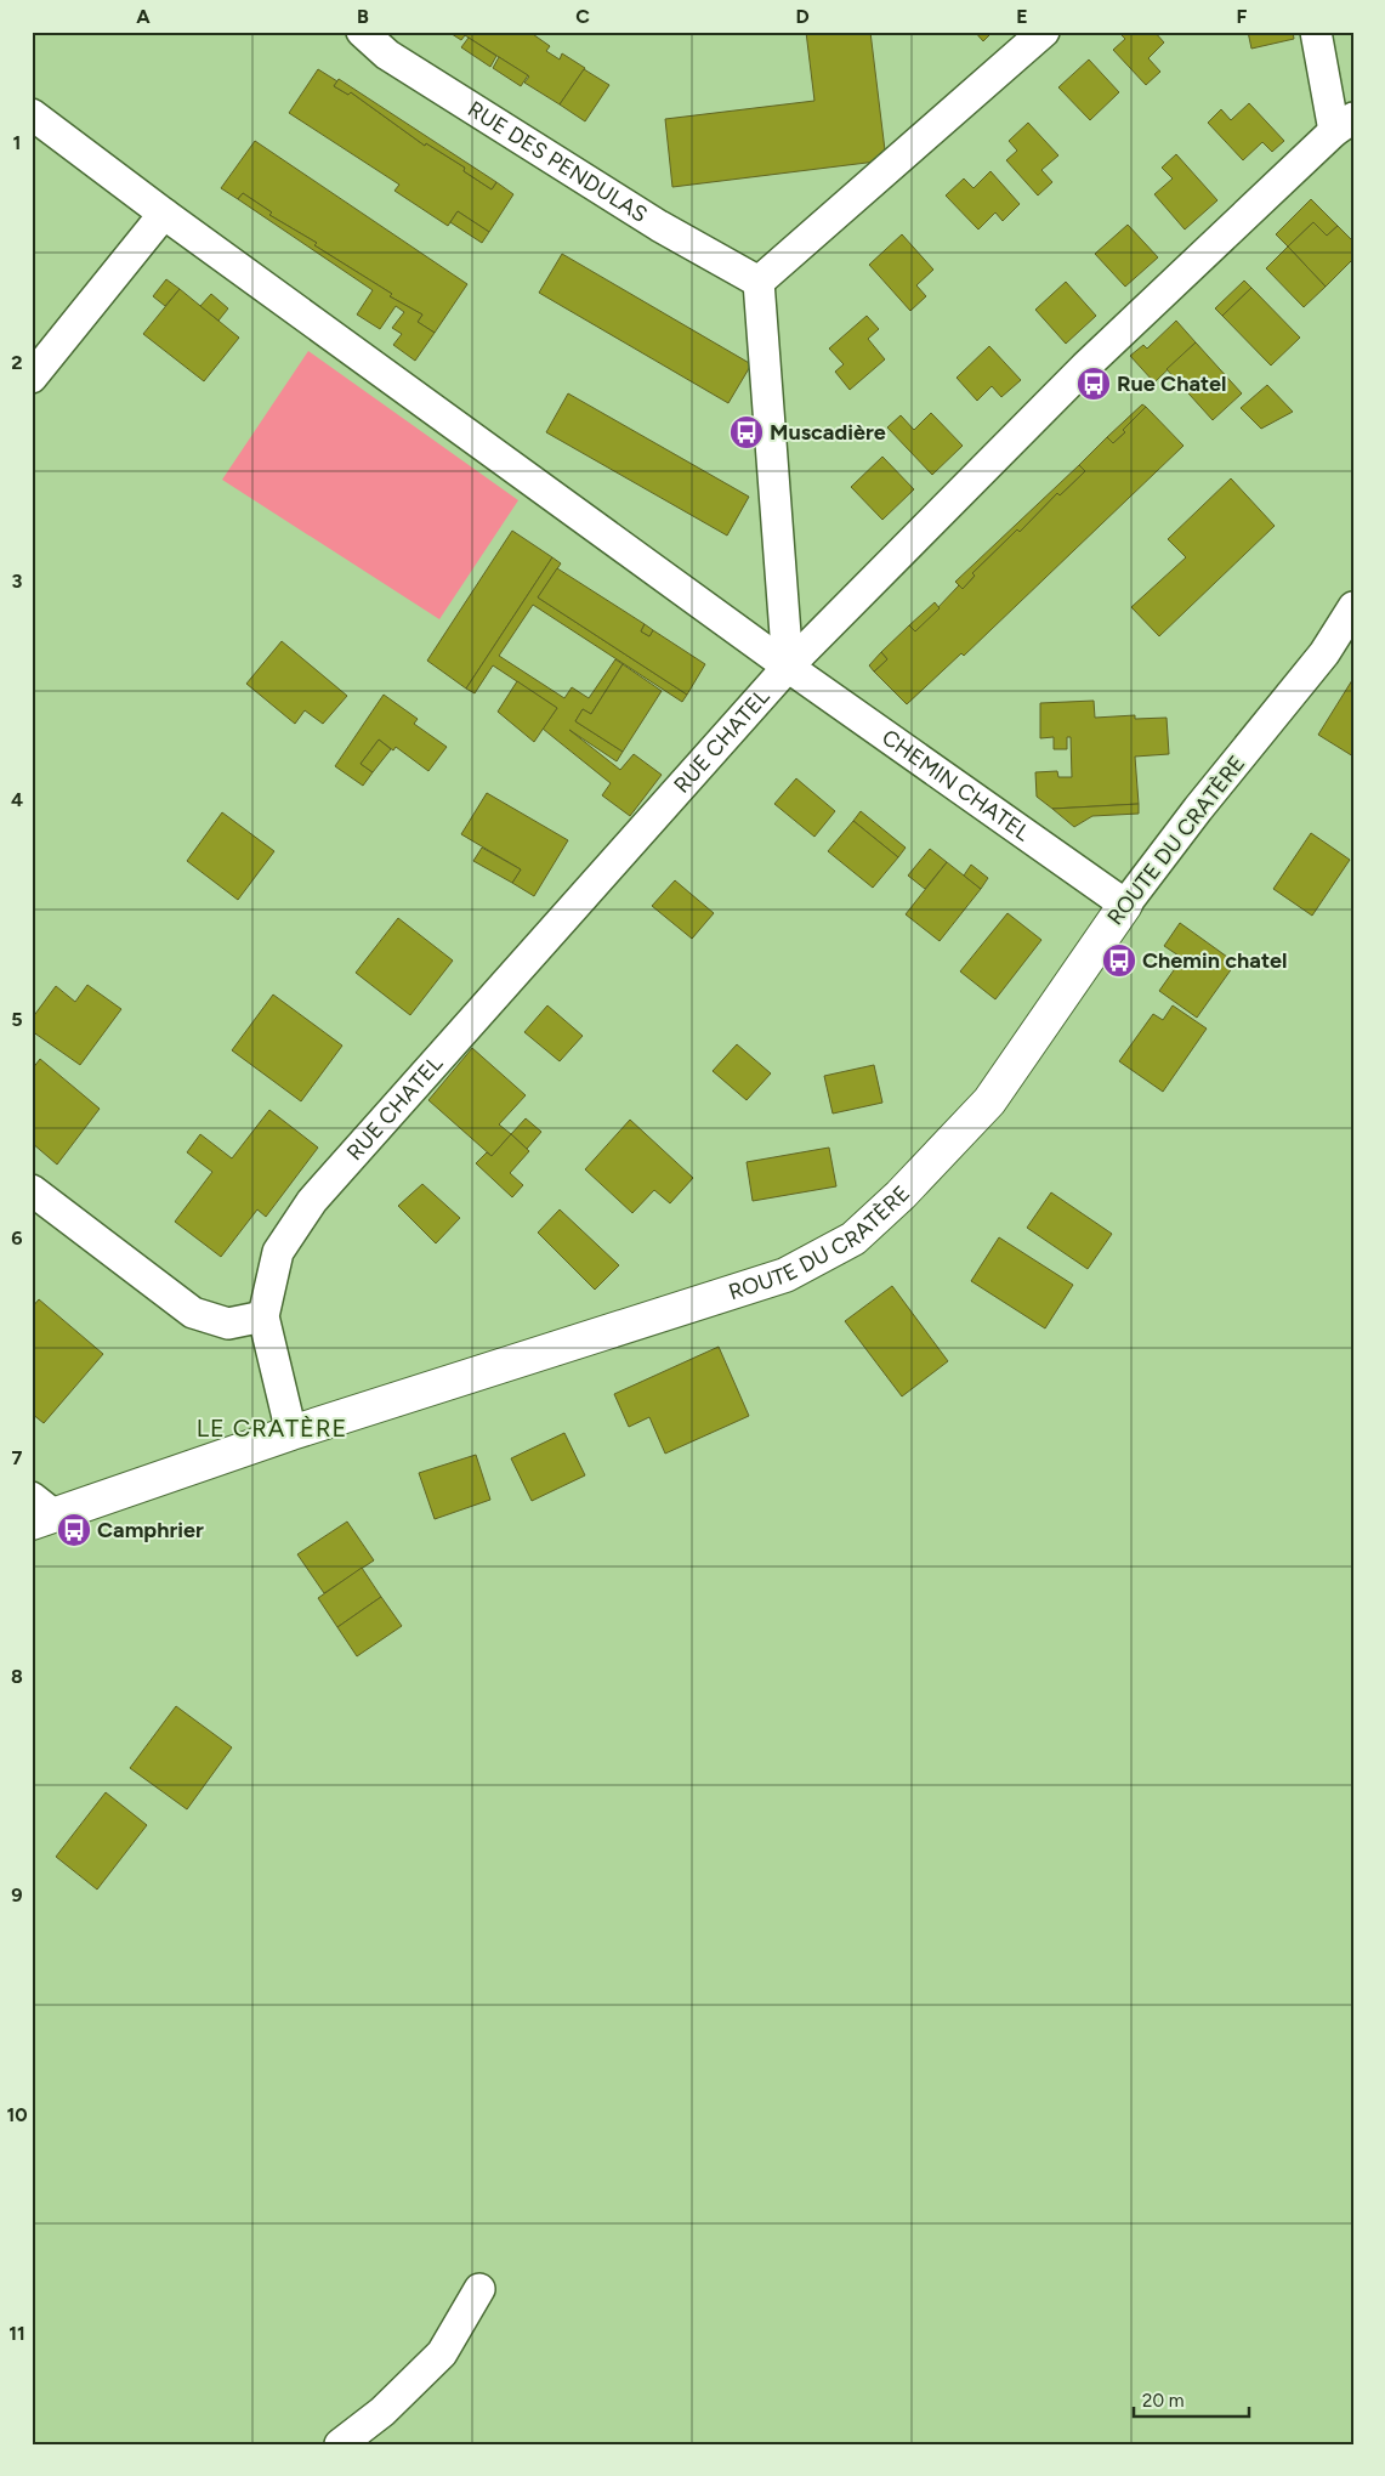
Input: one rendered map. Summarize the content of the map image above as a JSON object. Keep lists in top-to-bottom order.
{
  "streets": {
    "street": [
      "RUE DES PENDULAS",
      "RUE CHATEL",
      "CHEMIN CHATEL",
      "ROUTE DU CRATÈRE"
    ]
  },
  "crossings": [
    ["RUE CHATEL", "CHEMIN CHATEL"],
    ["RUE CHATEL", "ROUTE DU CRATÈRE"],
    ["CHEMIN CHATEL", "ROUTE DU CRATÈRE"]
  ],
  "districts": ["LE CRATÈRE"],
  "places": {
    "bus stop": [
      "Rue Chatel",
      "Muscadière",
      "Chemin chatel",
      "Camphrier"
    ]
  },
  "scale_bar": "20 m",
  "grid": {
    "columns": [
      "A",
      "B",
      "C",
      "D",
      "E",
      "F"
    ],
    "rows": [
      "1",
      "2",
      "3",
      "4",
      "5",
      "6",
      "7",
      "8",
      "9",
      "10",
      "11"
    ]
  }
}
